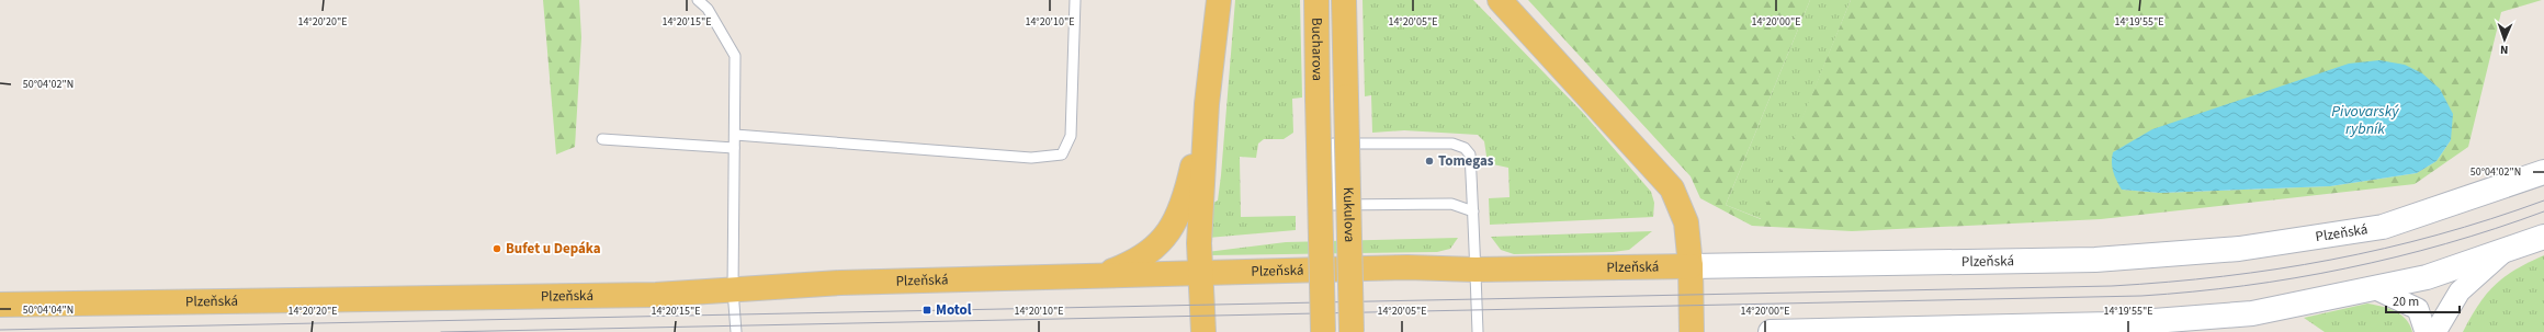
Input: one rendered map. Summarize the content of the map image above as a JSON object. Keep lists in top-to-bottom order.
{
  "streets": {
    "main road": ["Bucharova", "Kukulova", "Plzeňská"]
  },
  "crossings": [
    ["Bucharova", "Kukulova"]
  ],
  "water": ["Pivovarský rybník"],
  "places": {
    "other": ["Tomegas", "Bufet u Depáka"],
    "transit": ["Motol"]
  },
  "scale_bar": "20 m",
  "north": "bottom",
  "coordinates": [
    "14°20'20\"E",
    "14°20'15\"E",
    "14°20'10\"E",
    "14°20'05\"E",
    "14°20'00\"E",
    "14°19'55\"E",
    "50°04'02\"N",
    "50°04'04\"N"
  ]
}
